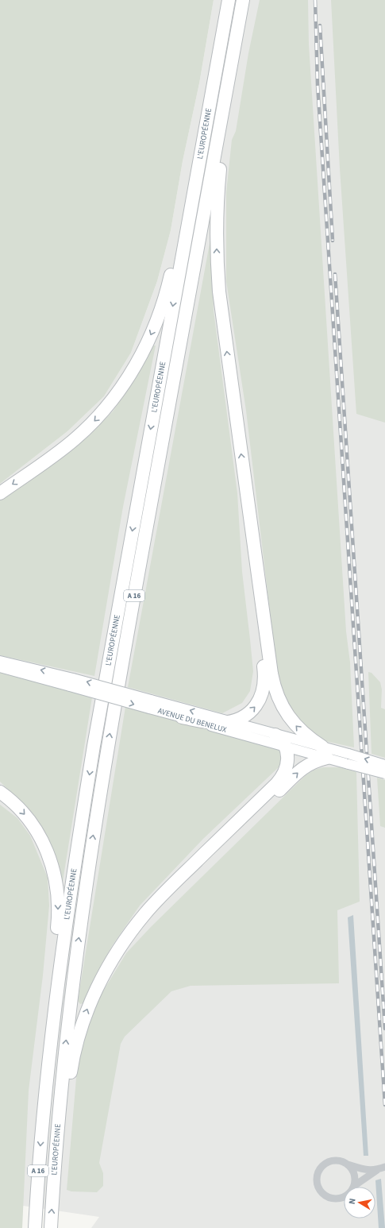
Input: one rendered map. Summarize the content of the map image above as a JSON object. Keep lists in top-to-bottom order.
{
  "streets": {
    "highway": ["L'EUROPÉENNE", "A 16"],
    "street": ["AVENUE DU BENELUX"]
  },
  "north": "left"
}
